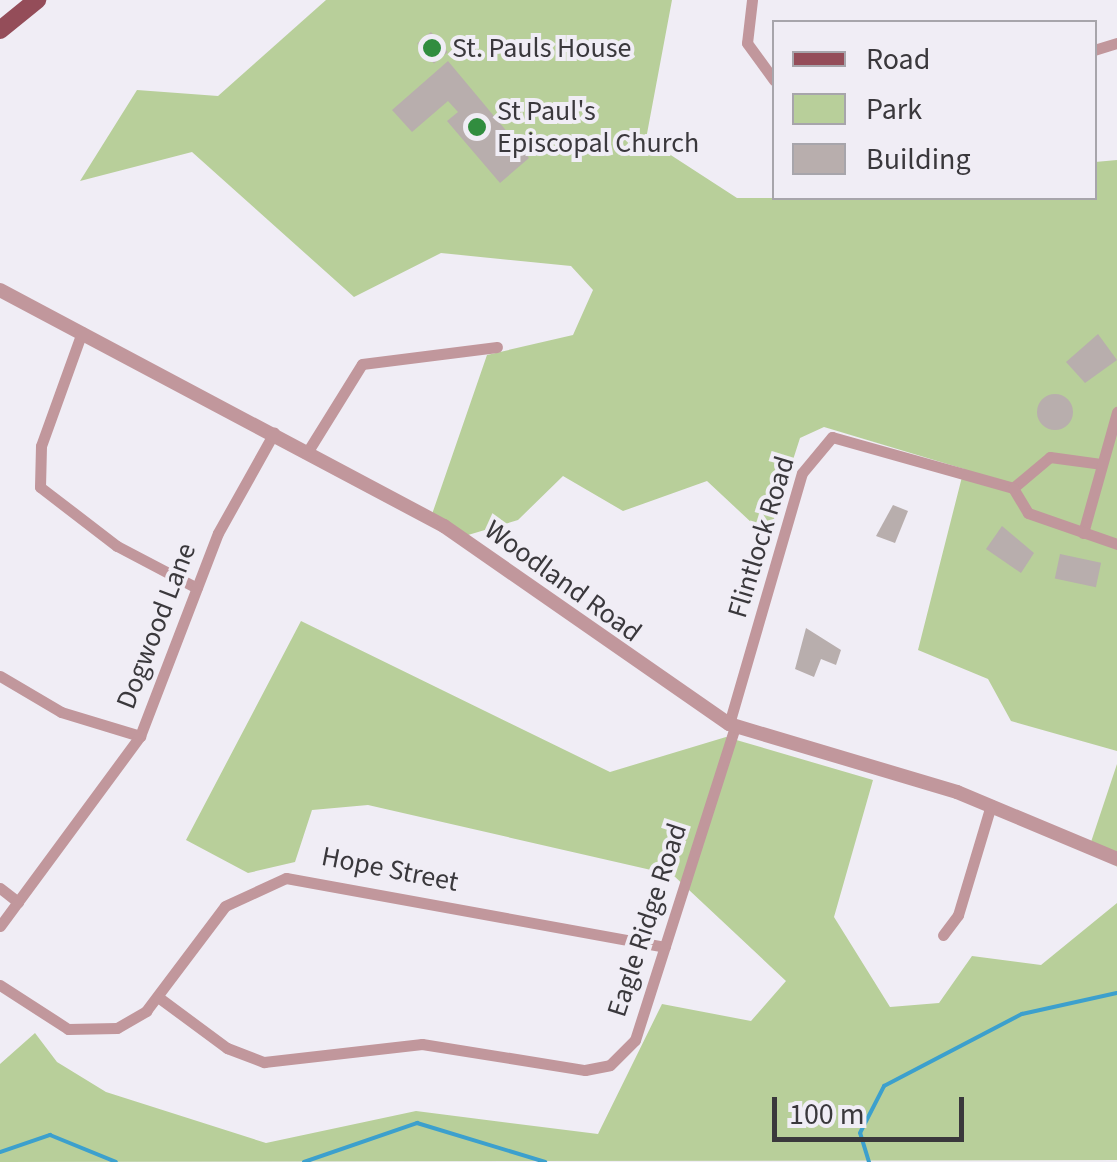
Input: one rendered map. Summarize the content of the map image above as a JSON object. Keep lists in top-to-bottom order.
{
  "streets": {
    "street": [
      "Flintlock Road",
      "Woodland Road",
      "Dogwood Lane",
      "Hope Street",
      "Eagle Ridge Road"
    ]
  },
  "crossings": [
    ["Flintlock Road", "Woodland Road"],
    ["Flintlock Road", "Eagle Ridge Road"],
    ["Woodland Road", "Dogwood Lane"],
    ["Woodland Road", "Eagle Ridge Road"],
    ["Hope Street", "Eagle Ridge Road"]
  ],
  "places": ["St. Pauls House", "St Paul's Episcopal Church"],
  "legend": ["Road", "Park", "Building"],
  "scale_bar": "100 m"
}
